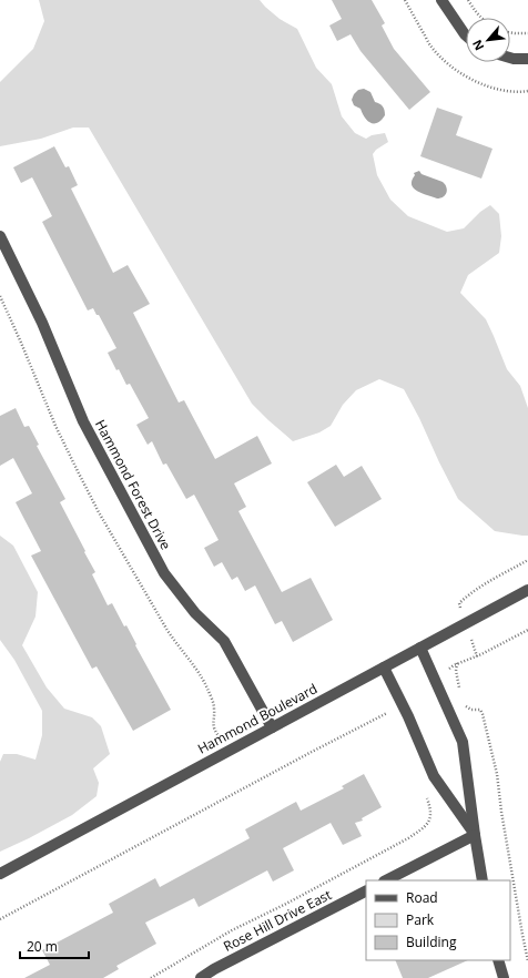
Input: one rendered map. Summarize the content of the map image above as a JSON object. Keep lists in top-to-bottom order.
{
  "streets": {
    "street": ["Hammond Forest Drive", "Hammond Boulevard", "Rose Hill Drive East"]
  },
  "crossings": [
    ["Hammond Forest Drive", "Hammond Boulevard"]
  ],
  "legend": ["Road", "Park", "Building"],
  "scale_bar": "20 m",
  "north": "bottom left"
}
